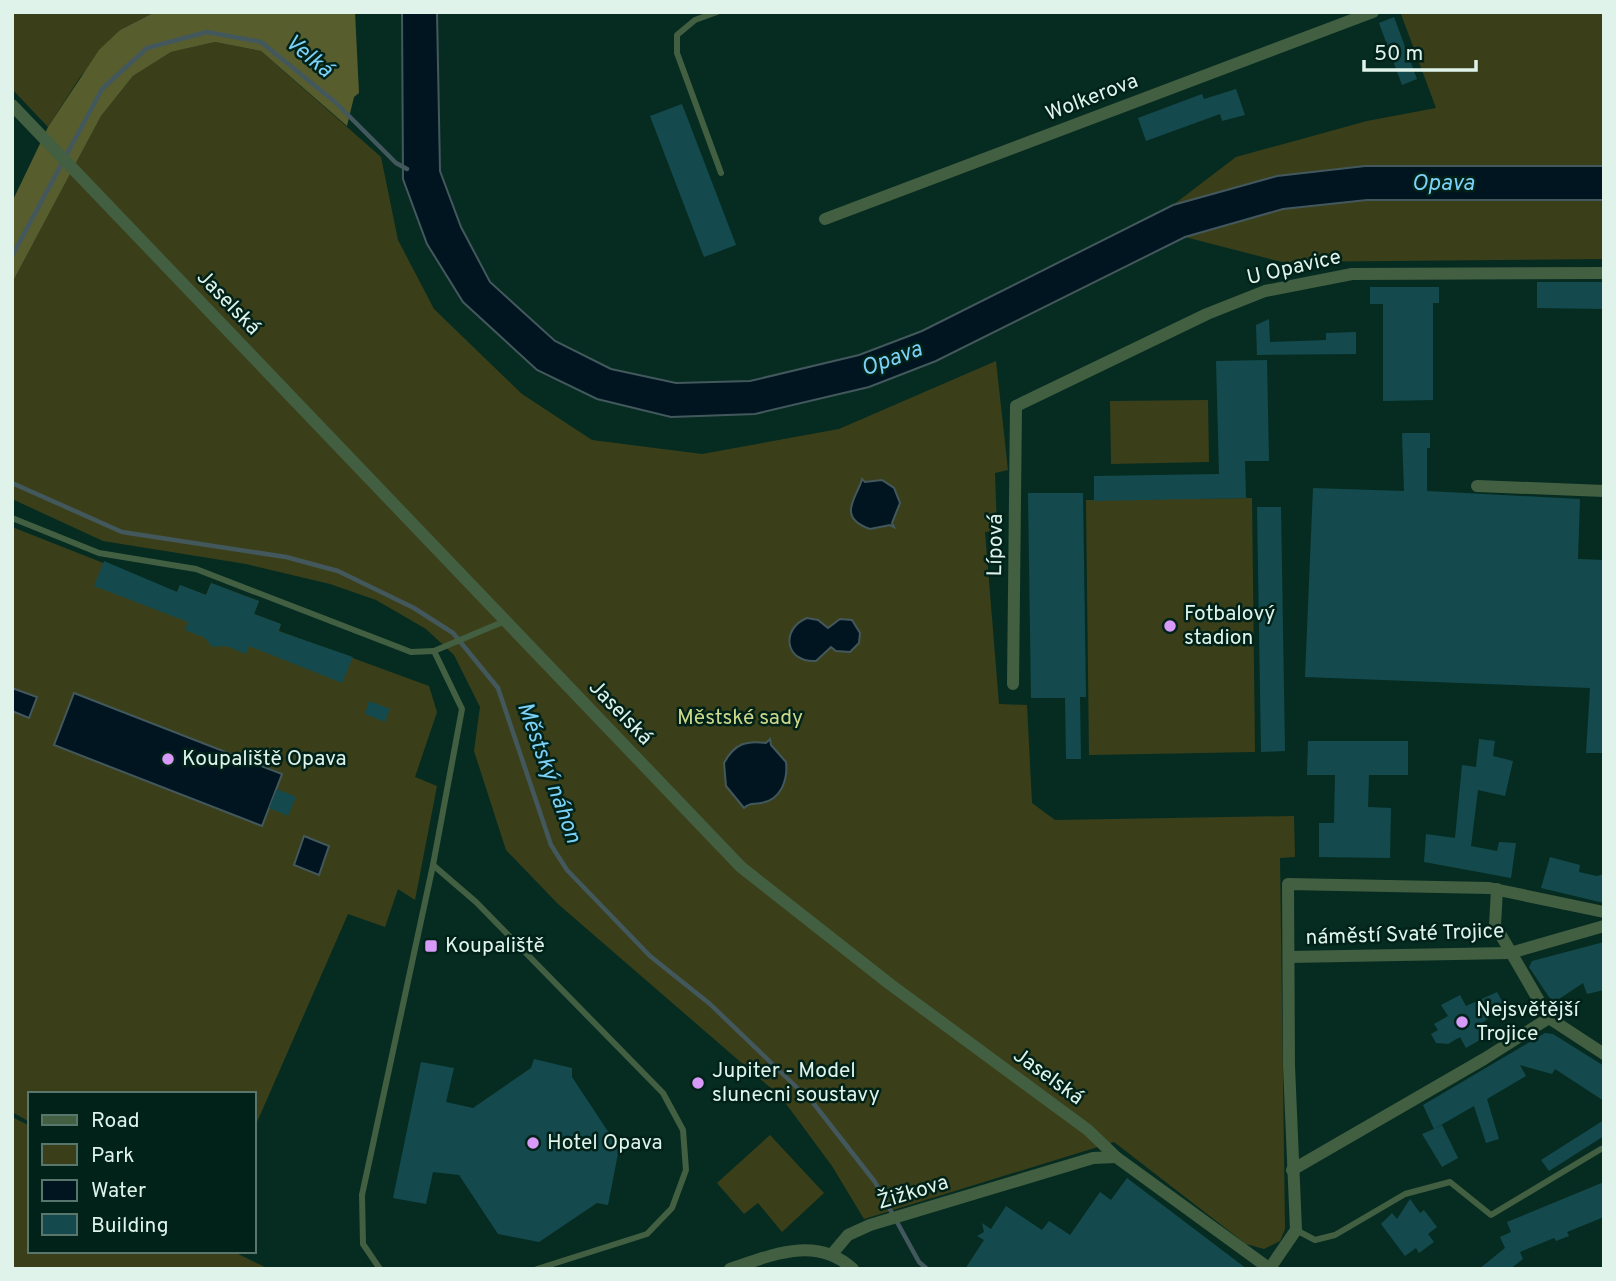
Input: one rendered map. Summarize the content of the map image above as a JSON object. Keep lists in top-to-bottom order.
{
  "streets": {
    "street": [
      "Wolkerova",
      "U Opavice",
      "Jaselská",
      "Lípová",
      "náměstí Svaté Trojice",
      "Žižkova"
    ]
  },
  "crossings": [
    ["U Opavice", "Lípová"],
    ["Jaselská", "Žižkova"]
  ],
  "water": ["Velká", "Opava", "Městský náhon"],
  "parks": ["Městské sady"],
  "places": {
    "other": [
      "Fotbalový stadion",
      "Koupaliště Opava",
      "Nejsvětější Trojice",
      "Jupiter - Model slunecni soustavy",
      "Hotel Opava"
    ],
    "transit": ["Koupaliště"]
  },
  "legend": [
    "Road",
    "Park",
    "Water",
    "Building"
  ],
  "scale_bar": "50 m"
}
